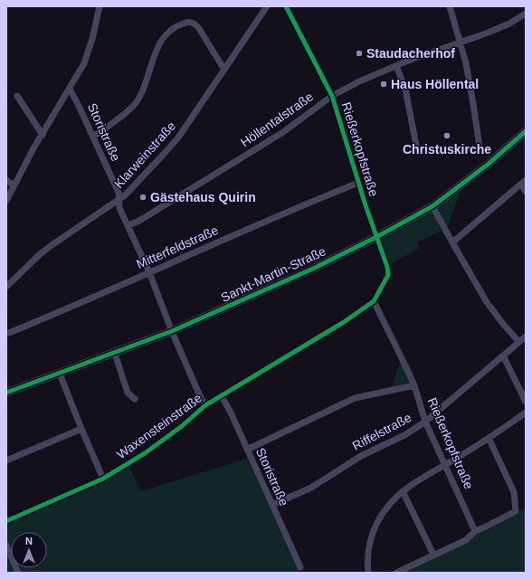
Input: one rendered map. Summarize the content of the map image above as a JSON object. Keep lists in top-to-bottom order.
{
  "streets": {
    "main road": ["Sankt-Martin-Straße"],
    "street": [
      "Höllentalstraße",
      "Storistraße",
      "Rießerkopfstraße",
      "Klarweinstraße",
      "Mitterfeldstraße",
      "Waxensteinstraße",
      "Riffelstraße"
    ]
  },
  "crossings": [
    ["Höllentalstraße", "Storistraße"],
    ["Höllentalstraße", "Rießerkopfstraße"],
    ["Storistraße", "Klarweinstraße"],
    ["Storistraße", "Mitterfeldstraße"],
    ["Storistraße", "Sankt-Martin-Straße"],
    ["Storistraße", "Waxensteinstraße"],
    ["Storistraße", "Riffelstraße"],
    ["Rießerkopfstraße", "Mitterfeldstraße"],
    ["Rießerkopfstraße", "Sankt-Martin-Straße"],
    ["Rießerkopfstraße", "Waxensteinstraße"],
    ["Rießerkopfstraße", "Riffelstraße"]
  ],
  "places": [
    "Staudacherhof",
    "Haus Höllental",
    "Christuskirche",
    "Gästehaus Quirin"
  ],
  "north": "top"
}
